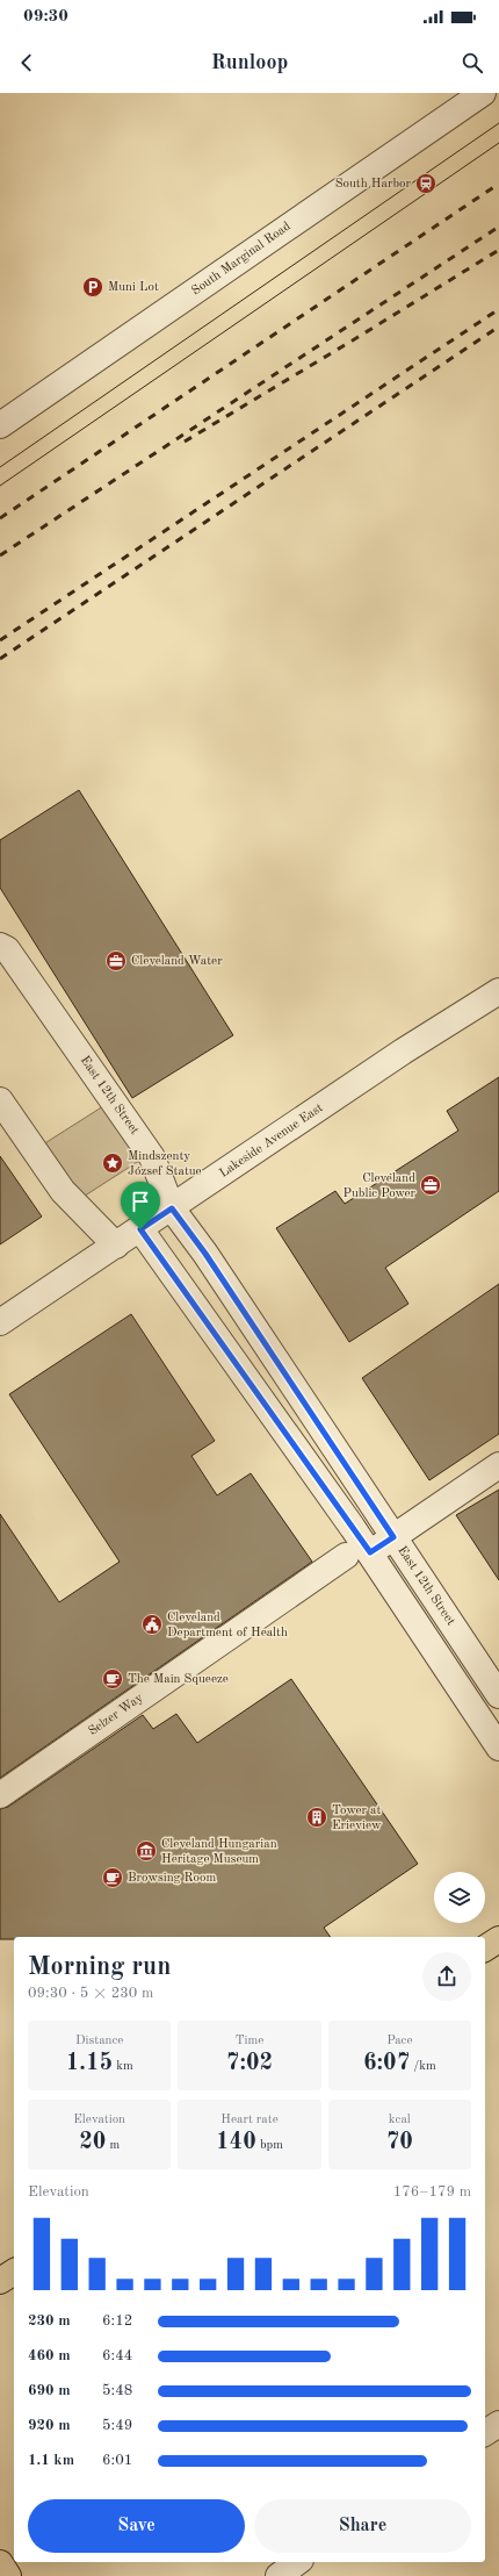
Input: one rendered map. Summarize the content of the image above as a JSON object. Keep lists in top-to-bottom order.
{
  "streets": {
    "street": [
      "South Marginal Road",
      "East 12th Street",
      "Lakeside Avenue East",
      "Selzer Way"
    ]
  },
  "crossings": [
    ["East 12th Street", "Lakeside Avenue East"],
    ["East 12th Street", "Selzer Way"]
  ],
  "places": {
    "station": ["South Harbor"],
    "parking": ["Muni Lot"],
    "office": ["Cleveland Water", "Cleveland Public Power"],
    "place": ["Mindszenty József Statue"],
    "public building": ["Cleveland Department of Health"],
    "cafe": ["The Main Squeeze", "Browsing Room"],
    "building": ["Tower at Erieview"],
    "museum": ["Cleveland Hungarian Heritage Museum"]
  },
  "page": {
    "status": "09:30",
    "header": "Runloop",
    "heading": ["Morning run", "09:30 · 5 × 230 m"],
    "stats": [
      ["Distance", "1.15 km"],
      ["Time", "7:02"],
      ["Pace", "6:07 /km"],
      ["Elevation", "20 m"],
      ["Heart rate", "140 bpm"],
      ["kcal", "70"]
    ],
    "chart": ["Elevation", "176–179 m"],
    "list": [
      {
        "name": "230 m",
        "note": "6:12"
      },
      {
        "name": "460 m",
        "note": "6:44"
      },
      {
        "name": "690 m",
        "note": "5:48"
      },
      {
        "name": "920 m",
        "note": "5:49"
      },
      {
        "name": "1.1 km",
        "note": "6:01"
      }
    ],
    "buttons": ["Save", "Share"]
  }
}
